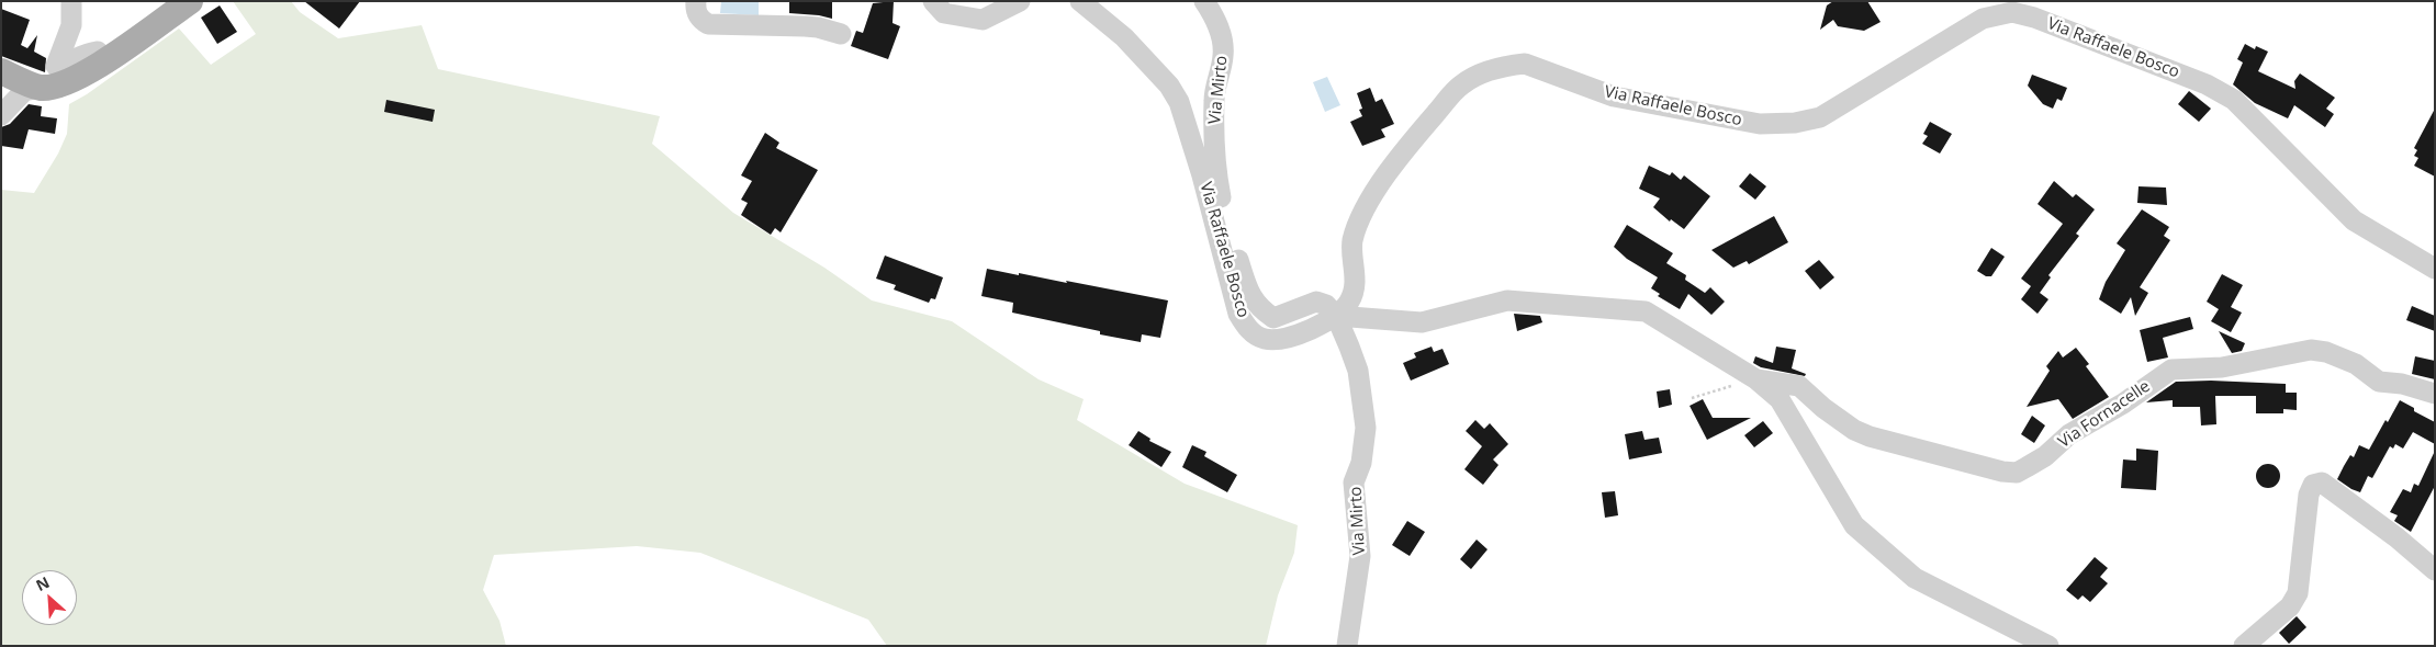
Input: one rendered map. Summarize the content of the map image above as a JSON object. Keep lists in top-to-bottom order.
{
  "streets": {
    "street": ["Via Raffaele Bosco", "Via Mirto", "Via Fornacelle"]
  },
  "crossings": [
    ["Via Raffaele Bosco", "Via Mirto"]
  ],
  "north": "top left"
}
